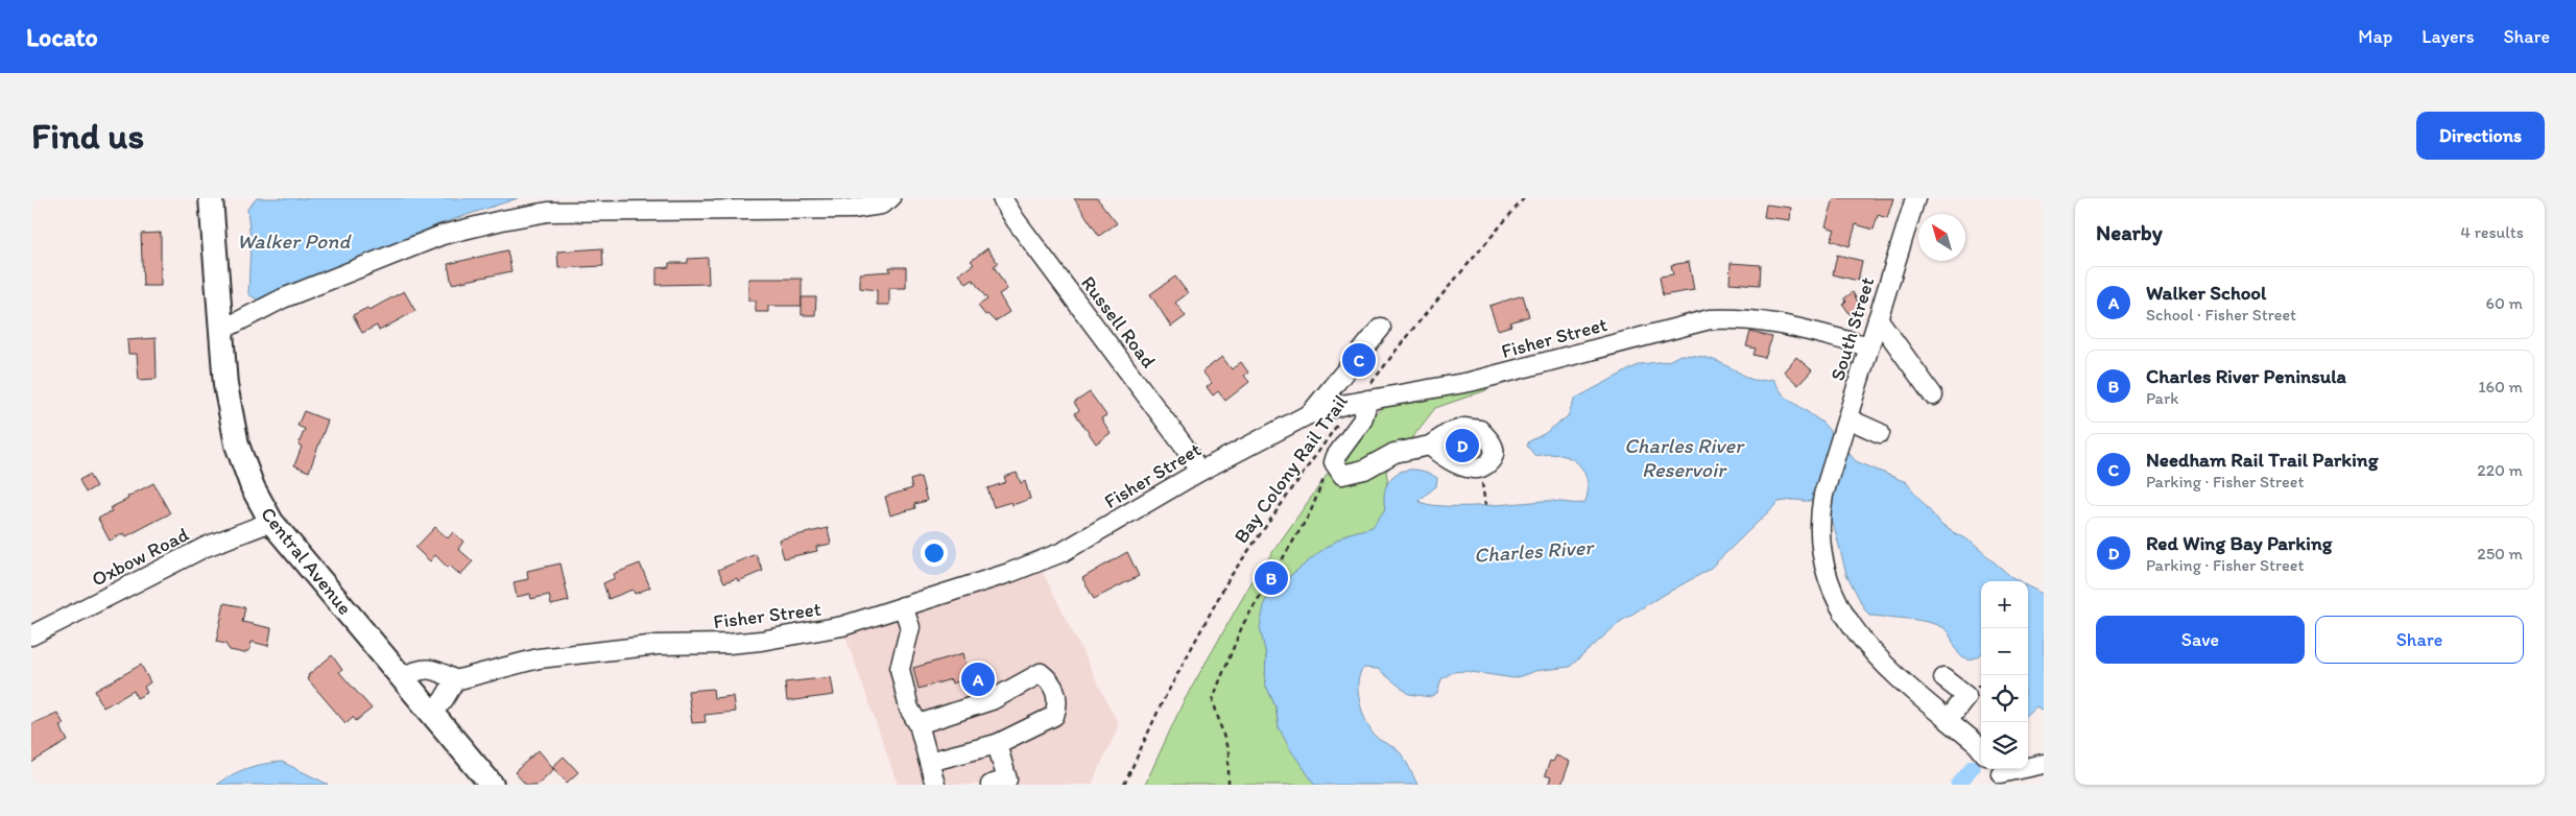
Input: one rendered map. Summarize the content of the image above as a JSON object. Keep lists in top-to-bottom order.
{
  "streets": {
    "main road": ["Central Avenue"],
    "street": [
      "Russell Road",
      "South Street",
      "Fisher Street",
      "Oxbow Road"
    ],
    "path": ["Bay Colony Rail Trail"]
  },
  "crossings": [
    ["Russell Road", "Fisher Street"],
    ["South Street", "Fisher Street"],
    ["Fisher Street", "Bay Colony Rail Trail"],
    ["Oxbow Road", "Central Avenue"]
  ],
  "water": ["Walker Pond", "Charles River Reservoir", "Charles River"],
  "north": "top left",
  "page": {
    "header": "Locato",
    "nav": ["Map", "Layers", "Share"],
    "buttons": [
      "Directions",
      ["Save", "Share"]
    ],
    "title": "Find us",
    "heading": ["Nearby", "4 results"],
    "list": [
      {
        "mark": "A",
        "name": "Walker School",
        "note": "School · Fisher Street",
        "value": "60 m"
      },
      {
        "mark": "B",
        "name": "Charles River Peninsula",
        "note": "Park",
        "value": "160 m"
      },
      {
        "mark": "C",
        "name": "Needham Rail Trail Parking",
        "note": "Parking · Fisher Street",
        "value": "220 m"
      },
      {
        "mark": "D",
        "name": "Red Wing Bay Parking",
        "note": "Parking · Fisher Street",
        "value": "250 m"
      }
    ],
    "pins": [
      "C",
      "D",
      "B",
      "A"
    ],
    "map_buttons": ["+", "−"]
  }
}
